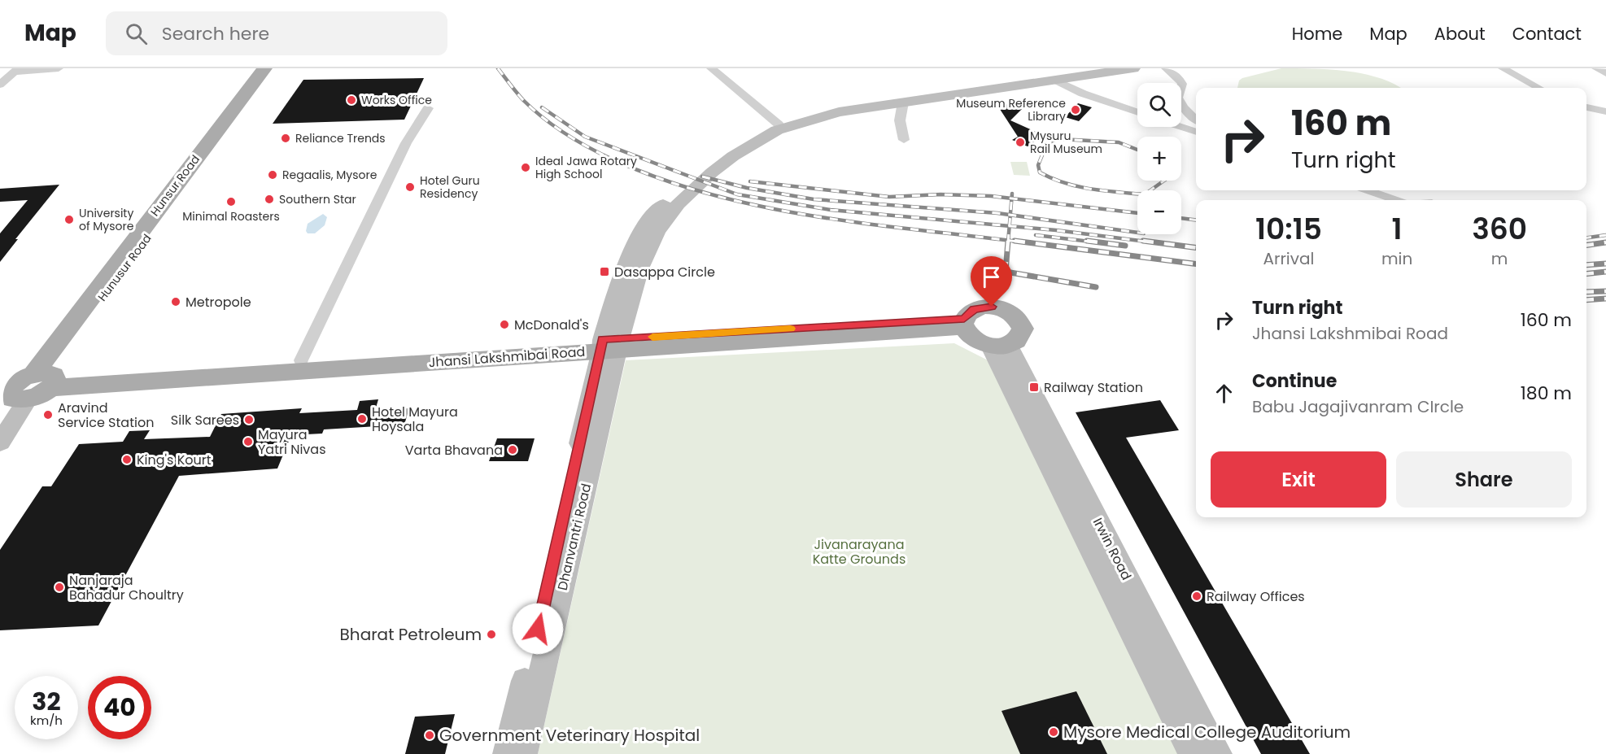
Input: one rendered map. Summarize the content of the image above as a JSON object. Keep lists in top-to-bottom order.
{
  "streets": {
    "main road": [
      "Hunsur Road",
      "Hunusur Road",
      "Jhansi Lakshmibai Road",
      "Dhanvantri Road",
      "Irwin Road"
    ]
  },
  "crossings": [
    ["Hunsur Road", "Hunusur Road"],
    ["Hunsur Road", "Jhansi Lakshmibai Road"],
    ["Hunusur Road", "Jhansi Lakshmibai Road"],
    ["Jhansi Lakshmibai Road", "Dhanvantri Road"],
    ["Jhansi Lakshmibai Road", "Irwin Road"]
  ],
  "parks": ["Jivanarayana Katte Grounds"],
  "places": {
    "other": [
      "Works Office",
      "Museum Reference Library",
      "Reliance Trends",
      "Mysuru Rail Museum",
      "Ideal Jawa Rotary High School",
      "Regaalis, Mysore",
      "Hotel Guru Residency",
      "Southern Star",
      "Minimal Roasters",
      "University of Mysore",
      "Metropole",
      "McDonald's",
      "Aravind Service Station",
      "Hotel Mayura Hoysala",
      "Silk Sarees",
      "Mayura Yatri Nivas",
      "Varta Bhavana",
      "King's Kourt",
      "Nanjaraja Bahadur Choultry",
      "Railway Offices",
      "Bharat Petroleum",
      "Mysore Medical College Auditorium",
      "Government Veterinary Hospital"
    ],
    "transit": ["Dasappa Circle", "Railway Station"]
  },
  "page": {
    "header": "Map",
    "search": "Search here",
    "nav": [
      "Home",
      "Map",
      "About",
      "Contact"
    ],
    "map_buttons": ["+", "−"],
    "turn": ["160 m", "Turn right"],
    "eta": [
      "10:15",
      "Arrival",
      "1",
      "min",
      "360",
      "m"
    ],
    "list": [
      {
        "name": "Turn right",
        "note": "Jhansi Lakshmibai Road",
        "value": "160 m"
      },
      {
        "name": "Continue",
        "note": "Babu Jagajivanram CIrcle",
        "value": "180 m"
      }
    ],
    "buttons": ["Exit", "Share"],
    "speed": "32 km/h",
    "limit": "40"
  }
}
